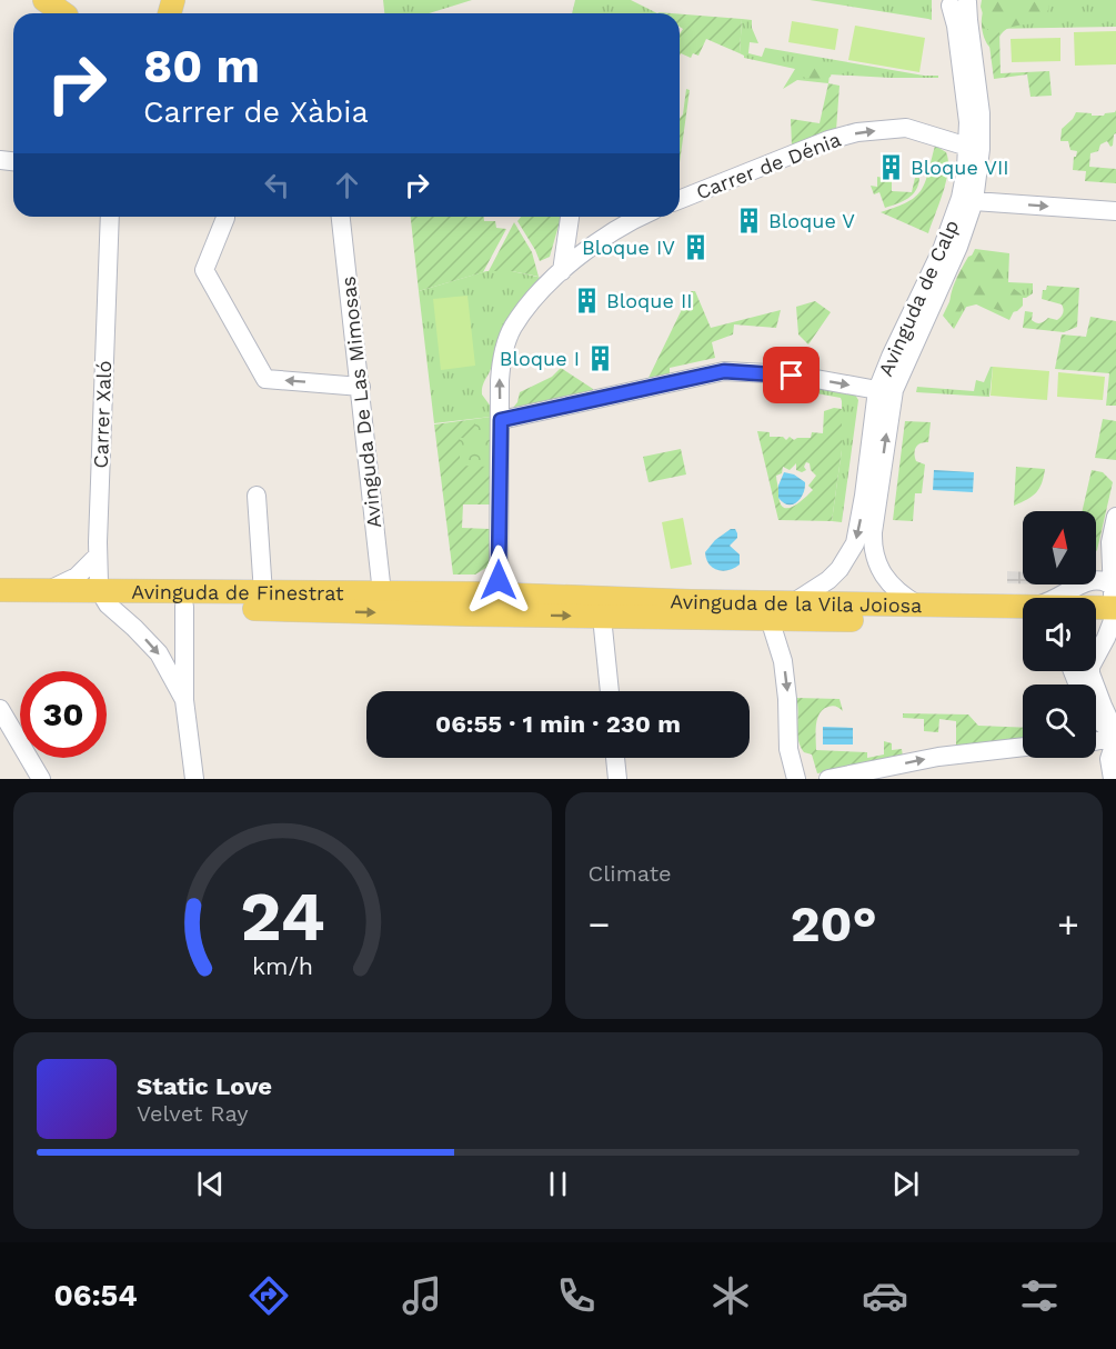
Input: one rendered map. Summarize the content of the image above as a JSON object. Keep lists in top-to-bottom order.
{
  "streets": {
    "main road": ["Avinguda de Finestrat", "Avinguda de la Vila Joiosa"],
    "street": [
      "Carrer de Dénia",
      "Avinguda de Calp",
      "Avinguda De Las Mimosas",
      "Carrer Xaló"
    ]
  },
  "crossings": [
    ["Carrer de Dénia", "Avinguda de Calp"],
    ["Avinguda de Calp", "Avinguda de la Vila Joiosa"],
    ["Avinguda De Las Mimosas", "Avinguda de Finestrat"],
    ["Carrer Xaló", "Avinguda de Finestrat"],
    ["Avinguda de Finestrat", "Avinguda de la Vila Joiosa"]
  ],
  "one_way": ["Carrer de Dénia"],
  "places": {
    "building": [
      "Bloque VII",
      "Bloque V",
      "Bloque IV",
      "Bloque II",
      "Bloque I"
    ]
  },
  "north": "top",
  "page": {
    "turn": ["80 m", "Carrer de Xàbia"],
    "limit": "30",
    "trip": "06:55 · 1 min · 230 m",
    "tile": "Climate",
    "heat": ["−", "20°", "+"],
    "song": ["Static Love", "Velvet Ray"],
    "tabs": "06:54",
    "gauge": ["24", "km/h"]
  }
}
